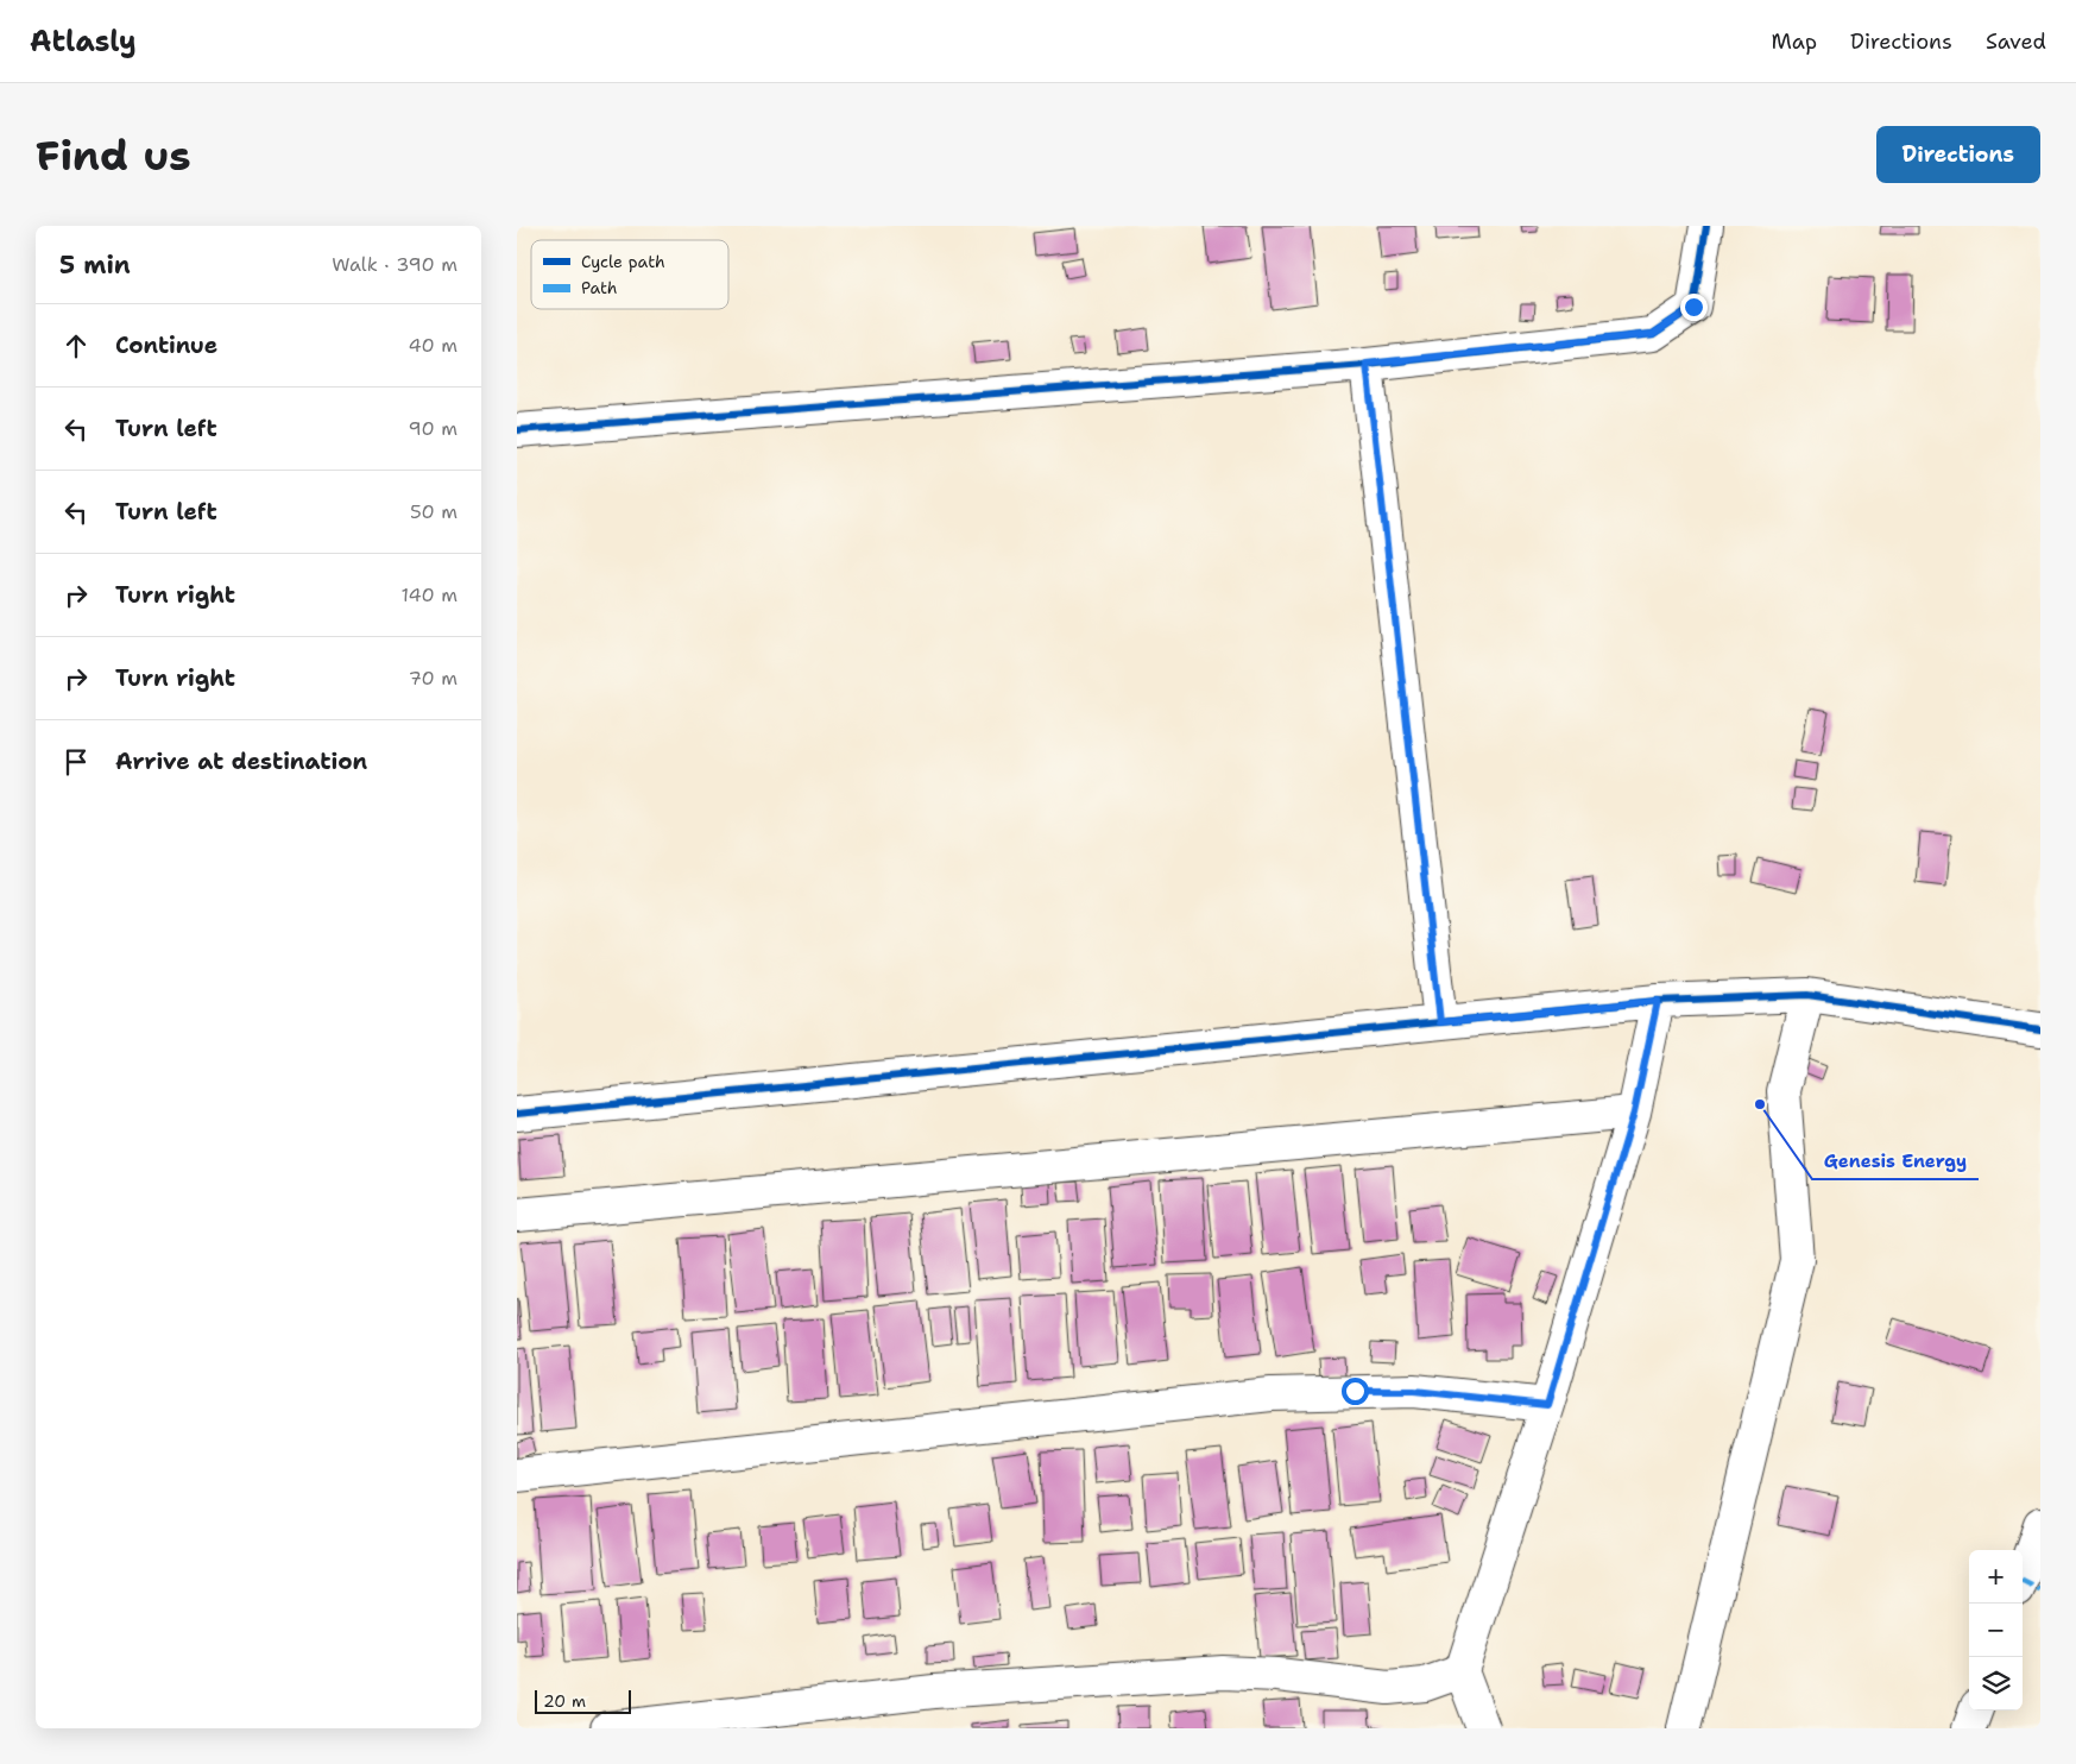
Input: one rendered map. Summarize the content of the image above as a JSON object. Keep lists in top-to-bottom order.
{
  "places": ["Genesis Energy"],
  "legend": ["Cycle path", "Path"],
  "scale_bar": "20 m",
  "page": {
    "header": "Atlasly",
    "nav": ["Map", "Directions", "Saved"],
    "buttons": "Directions",
    "title": "Find us",
    "heading": ["5 min", "Walk · 390 m"],
    "list": [
      ["Continue", "40 m"],
      ["Turn left", "90 m"],
      ["Turn left", "50 m"],
      ["Turn right", "140 m"],
      ["Turn right", "70 m"],
      "Arrive at destination"
    ],
    "map_buttons": ["+", "−"],
    "scale": "20 m"
  }
}
